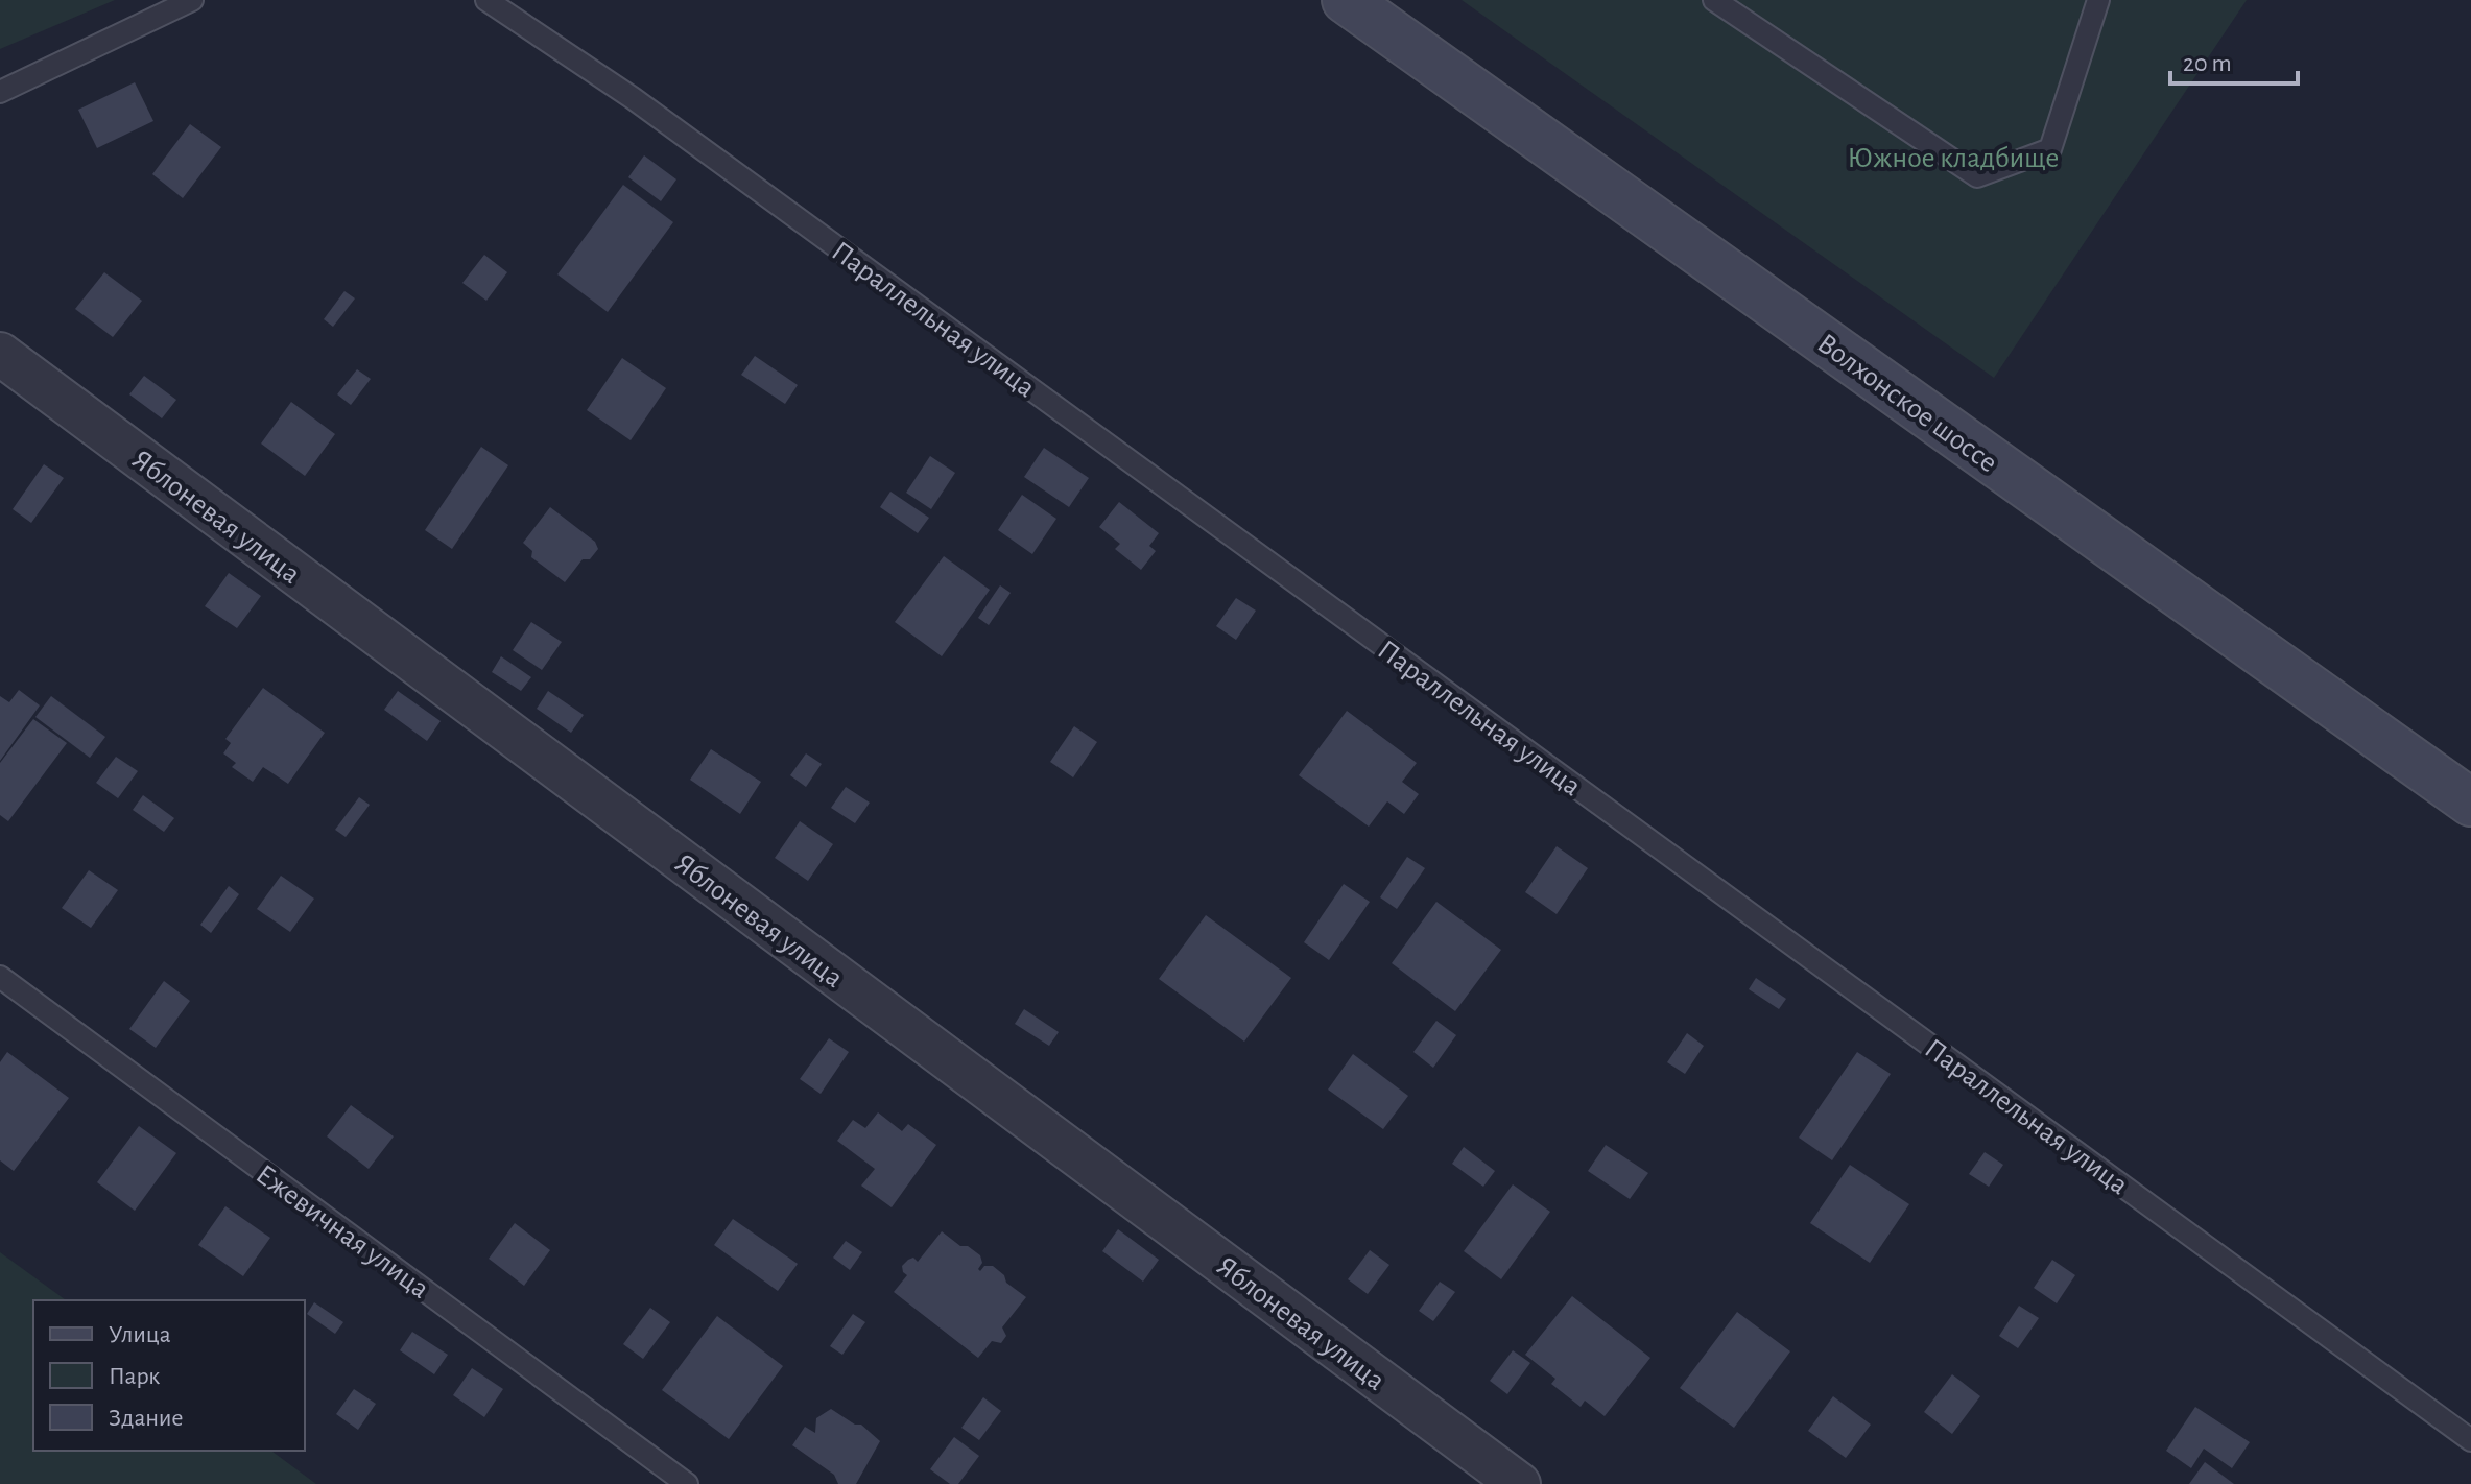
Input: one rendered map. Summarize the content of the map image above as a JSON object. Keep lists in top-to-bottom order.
{
  "streets": {
    "main road": ["Волхонское шоссе"],
    "street": ["Яблоневая улица"],
    "lane": ["Параллельная улица", "Ежевичная улица"]
  },
  "parks": ["Южное кладбище"],
  "legend": ["Улица", "Парк", "Здание"],
  "scale_bar": "20 m"
}
